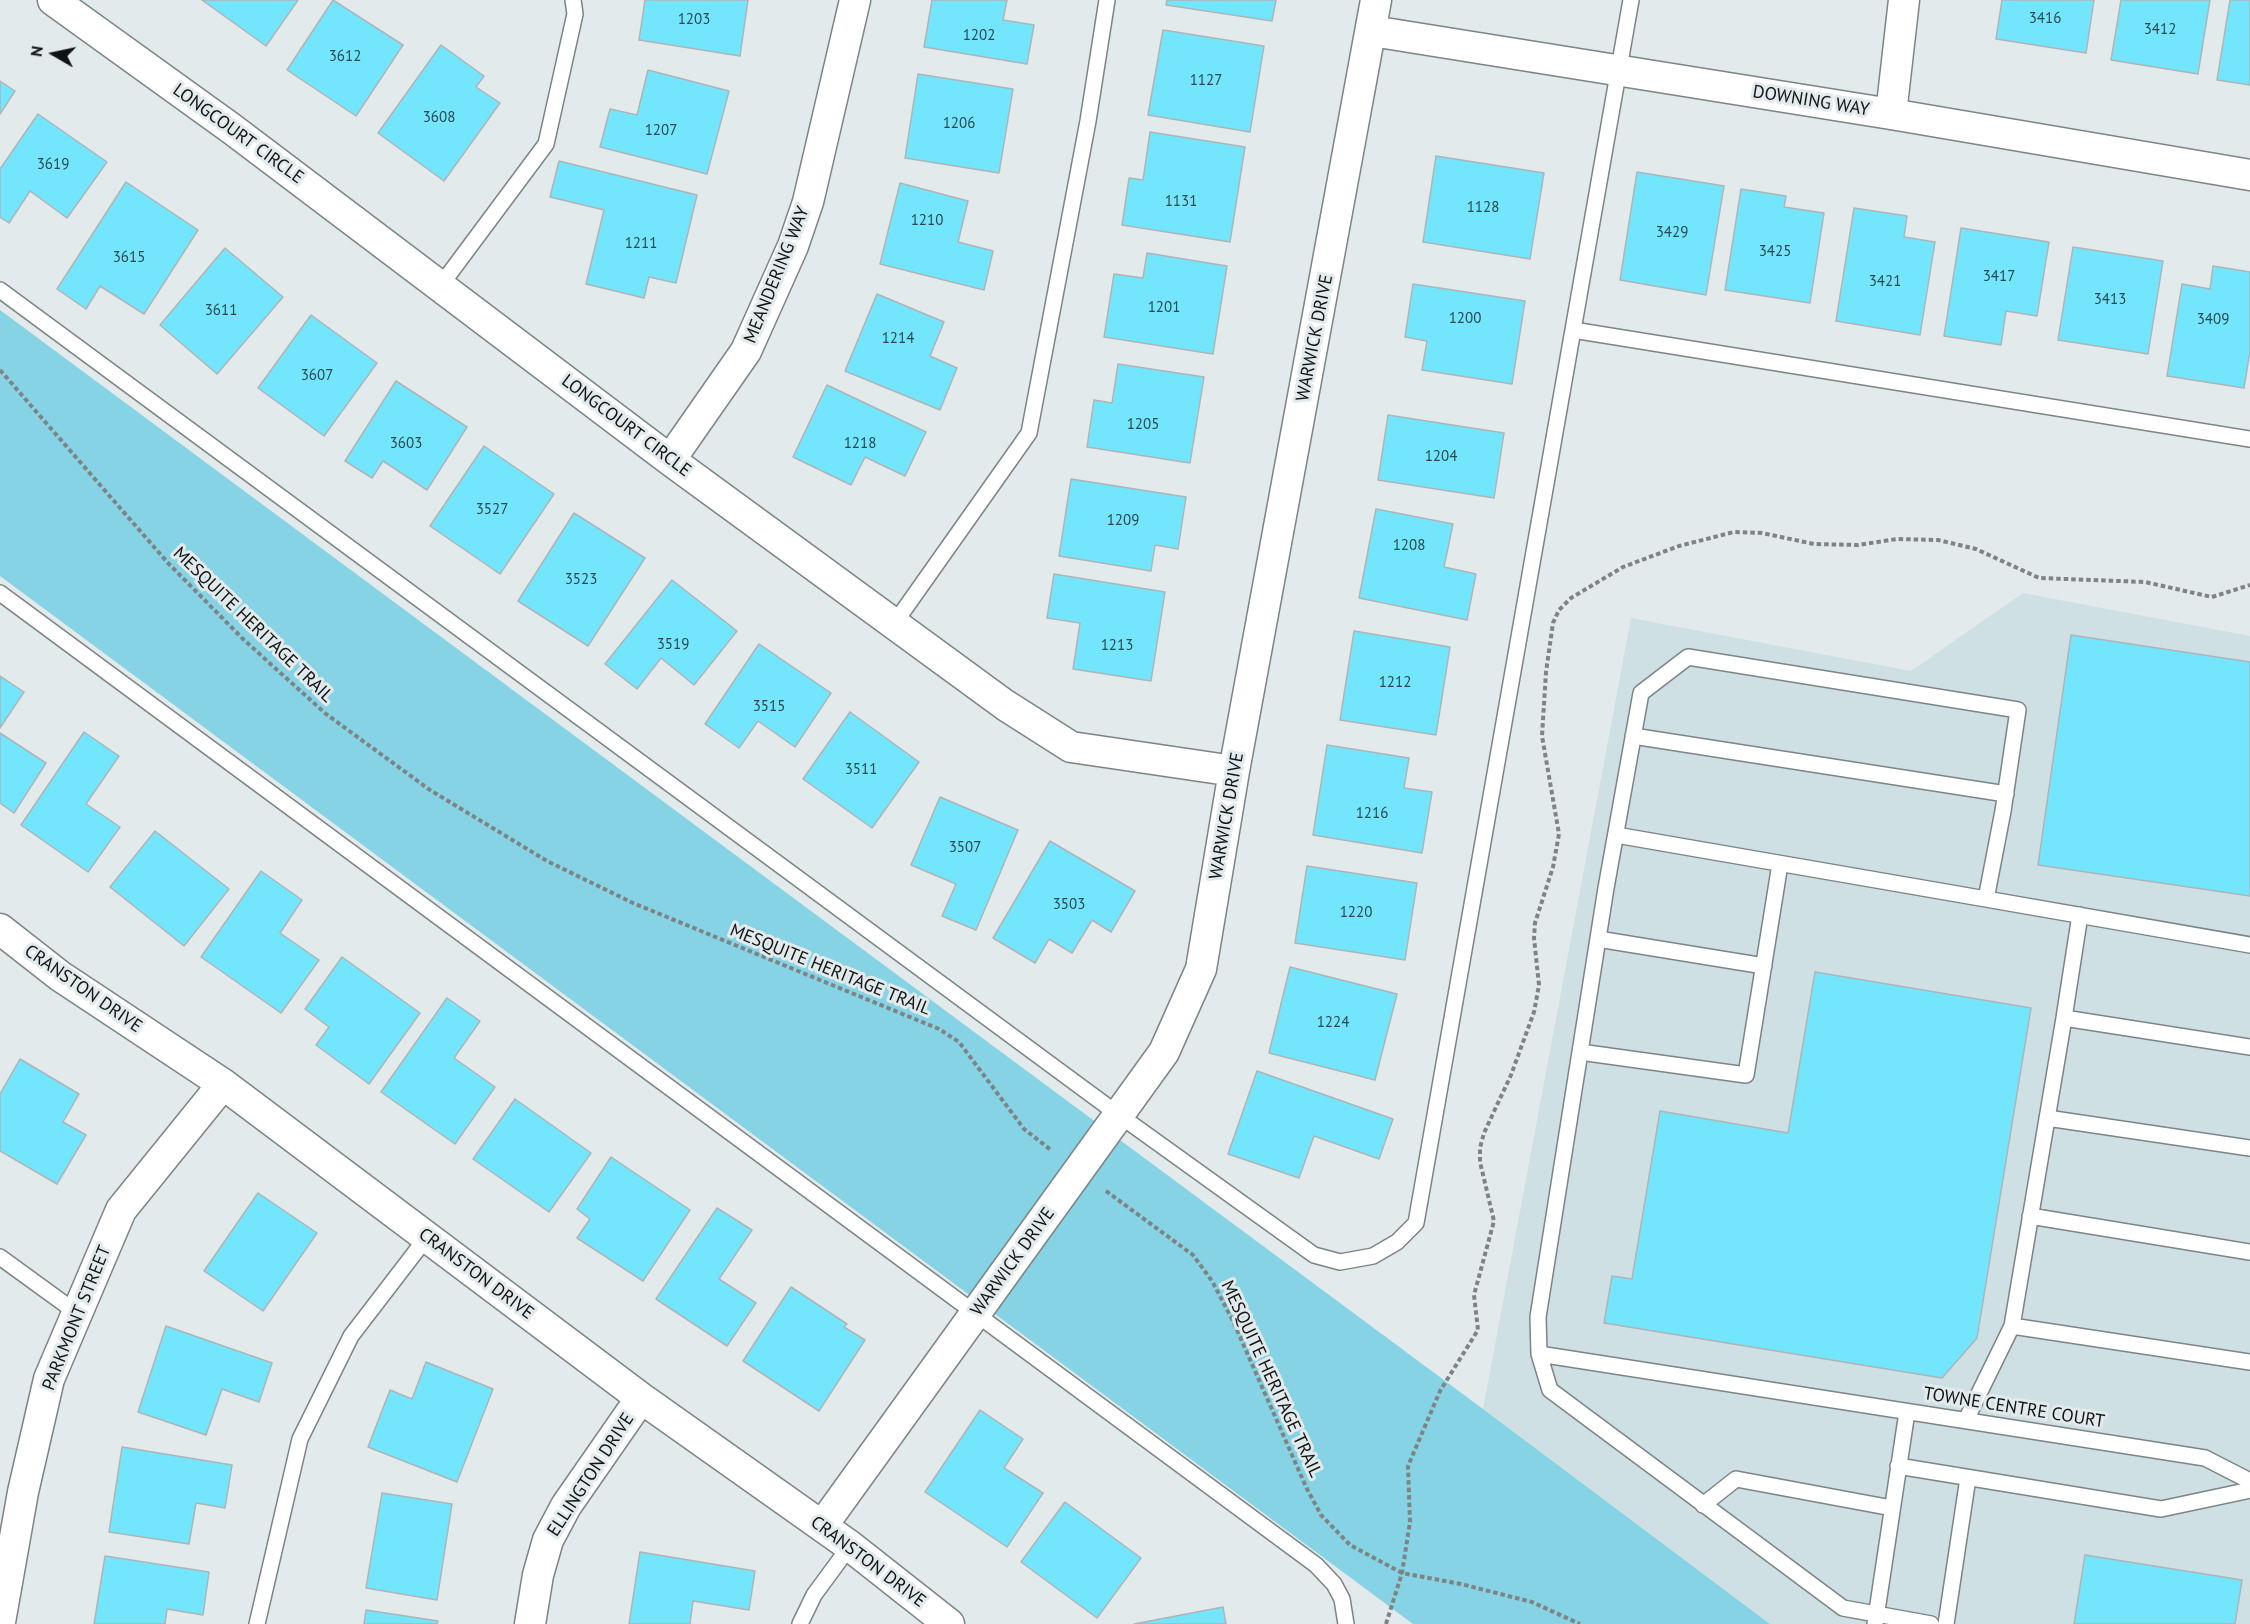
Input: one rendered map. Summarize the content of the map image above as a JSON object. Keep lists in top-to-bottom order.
{
  "streets": {
    "street": [
      "DOWNING WAY",
      "LONGCOURT CIRCLE",
      "MEANDERING WAY",
      "WARWICK DRIVE",
      "CRANSTON DRIVE",
      "PARKMONT STREET",
      "ELLINGTON DRIVE"
    ],
    "lane": ["TOWNE CENTRE COURT"],
    "path": ["MESQUITE HERITAGE TRAIL"]
  },
  "crossings": [
    ["DOWNING WAY", "WARWICK DRIVE"],
    ["LONGCOURT CIRCLE", "MEANDERING WAY"],
    ["LONGCOURT CIRCLE", "WARWICK DRIVE"],
    ["WARWICK DRIVE", "MESQUITE HERITAGE TRAIL"],
    ["WARWICK DRIVE", "CRANSTON DRIVE"],
    ["CRANSTON DRIVE", "PARKMONT STREET"],
    ["CRANSTON DRIVE", "ELLINGTON DRIVE"]
  ],
  "house_numbers": [
    "3416",
    "1203",
    "3412",
    "1202",
    "3612",
    "1127",
    "3608",
    "1206",
    "1207",
    "3619",
    "1131",
    "1128",
    "1210",
    "3429",
    "1211",
    "3425",
    "3615",
    "3417",
    "3421",
    "3413",
    "1201",
    "3611",
    "1200",
    "3409",
    "1214",
    "3607",
    "1205",
    "3603",
    "1218",
    "1204",
    "3527",
    "1209",
    "1208",
    "3523",
    "3519",
    "1213",
    "1212",
    "3515",
    "3511",
    "1216",
    "3507",
    "3503",
    "1220",
    "1224"
  ],
  "north": "left"
}
